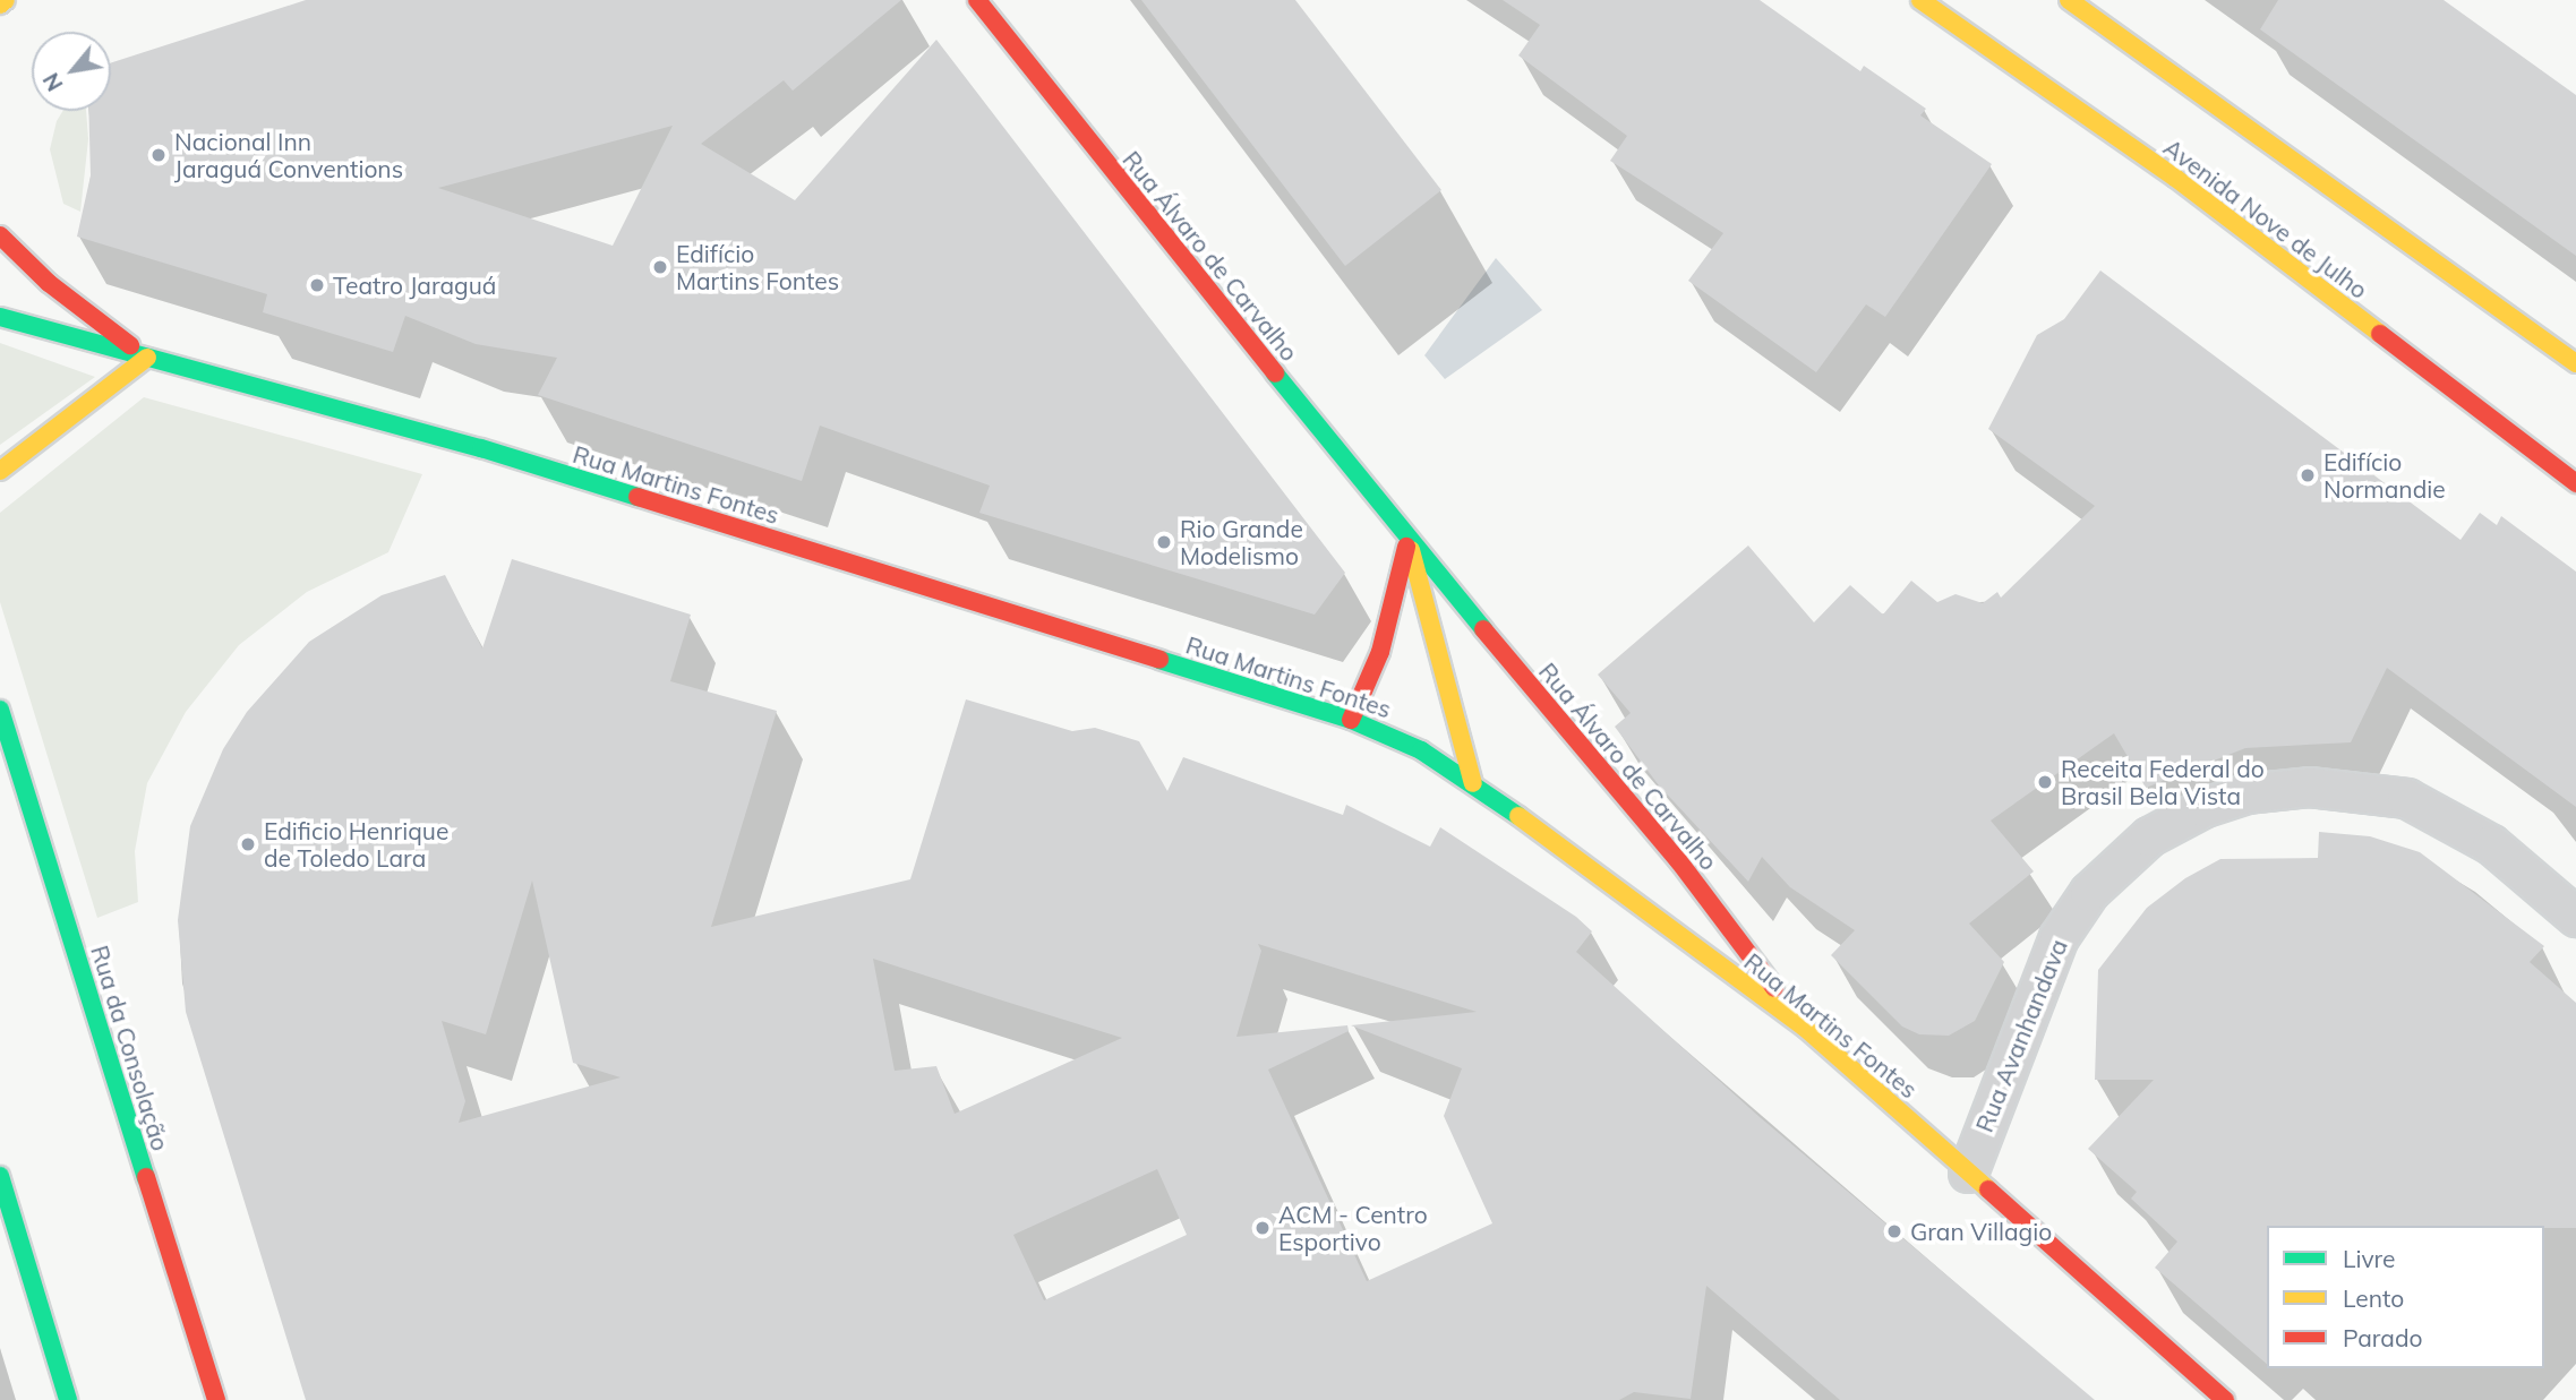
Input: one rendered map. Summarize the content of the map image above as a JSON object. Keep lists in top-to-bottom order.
{
  "streets": {
    "main road": [
      "Avenida Nove de Julho",
      "Rua Álvaro de Carvalho",
      "Rua Martins Fontes",
      "Rua da Consolação"
    ],
    "street": ["Rua Avanhandava"]
  },
  "crossings": [
    ["Rua Álvaro de Carvalho", "Rua Martins Fontes"],
    ["Rua Martins Fontes", "Rua Avanhandava"]
  ],
  "places": [
    "Nacional Inn Jaraguá Conventions",
    "Edifício Martins Fontes",
    "Teatro Jaraguá",
    "Edifício Normandie",
    "Rio Grande Modelismo",
    "Receita Federal do Brasil Bela Vista",
    "Edificio Henrique de Toledo Lara",
    "ACM - Centro Esportivo",
    "Gran Villagio"
  ],
  "legend": ["Livre", "Lento", "Parado"],
  "north": "bottom left"
}
